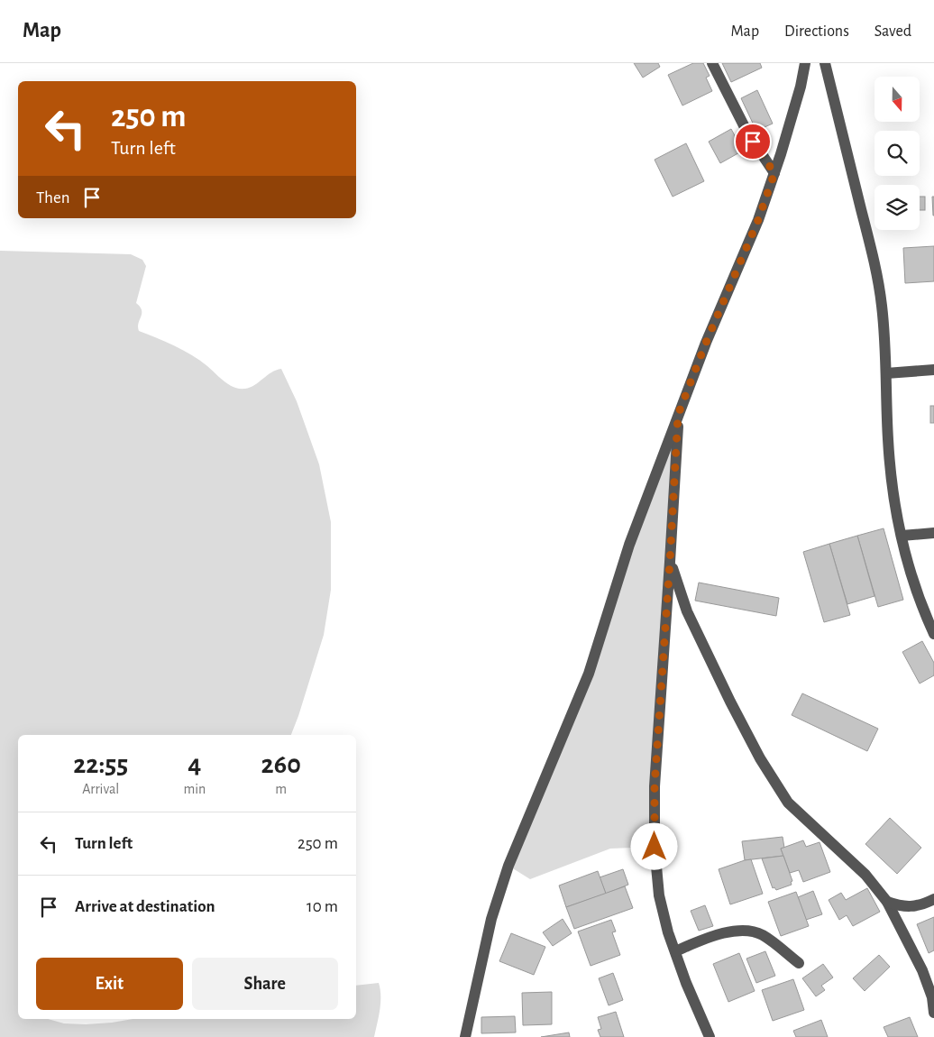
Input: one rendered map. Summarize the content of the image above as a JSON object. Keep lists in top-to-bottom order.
{
  "north": "bottom",
  "page": {
    "header": "Map",
    "nav": ["Map", "Directions", "Saved"],
    "turn": ["250 m", "Turn left"],
    "then": "Then",
    "eta": [
      "22:55",
      "Arrival",
      "4",
      "min",
      "260",
      "m"
    ],
    "list": [
      {
        "name": "Turn left",
        "value": "250 m"
      },
      {
        "name": "Arrive at destination",
        "value": "10 m"
      }
    ],
    "buttons": ["Exit", "Share"]
  }
}
